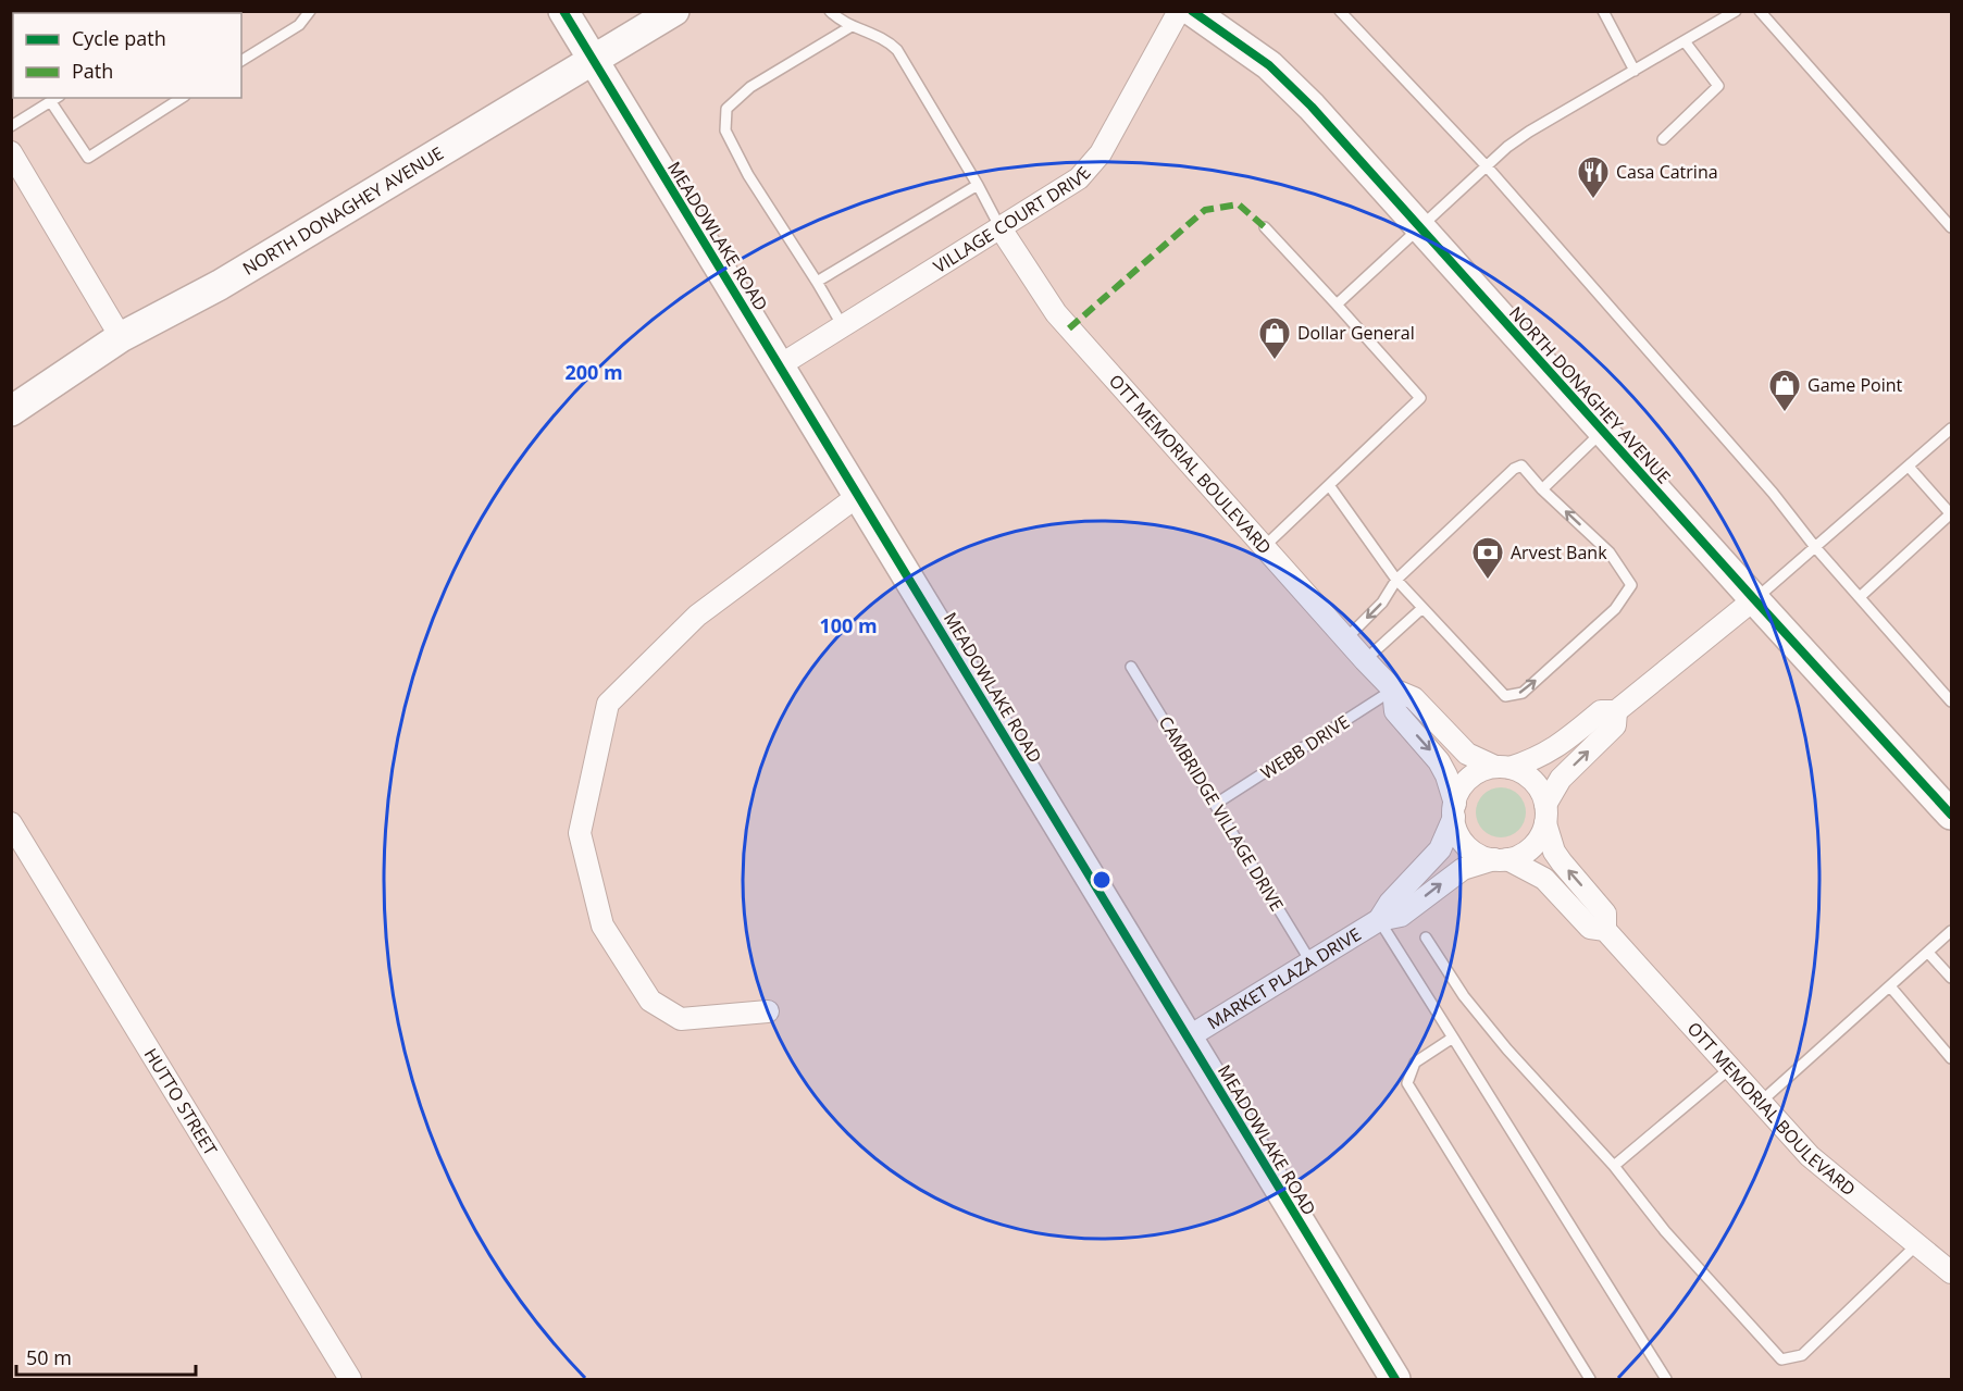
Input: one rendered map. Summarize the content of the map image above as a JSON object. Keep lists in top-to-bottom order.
{
  "streets": {
    "street": [
      "NORTH DONAGHEY AVENUE",
      "VILLAGE COURT DRIVE",
      "MEADOWLAKE ROAD",
      "OTT MEMORIAL BOULEVARD",
      "MARKET PLAZA DRIVE",
      "HUTTO STREET"
    ],
    "lane": ["WEBB DRIVE", "CAMBRIDGE VILLAGE DRIVE"]
  },
  "crossings": [
    ["NORTH DONAGHEY AVENUE", "MEADOWLAKE ROAD"],
    ["VILLAGE COURT DRIVE", "MEADOWLAKE ROAD"],
    ["VILLAGE COURT DRIVE", "OTT MEMORIAL BOULEVARD"],
    ["MEADOWLAKE ROAD", "MARKET PLAZA DRIVE"],
    ["OTT MEMORIAL BOULEVARD", "WEBB DRIVE"],
    ["OTT MEMORIAL BOULEVARD", "MARKET PLAZA DRIVE"],
    ["WEBB DRIVE", "CAMBRIDGE VILLAGE DRIVE"],
    ["CAMBRIDGE VILLAGE DRIVE", "MARKET PLAZA DRIVE"]
  ],
  "places": {
    "restaurant": ["Casa Catrina"],
    "shop": ["Dollar General", "Game Point"],
    "bank": ["Arvest Bank"]
  },
  "legend": ["Cycle path", "Path"],
  "scale_bar": "50 m",
  "rings": ["200 m", "100 m"]
}
